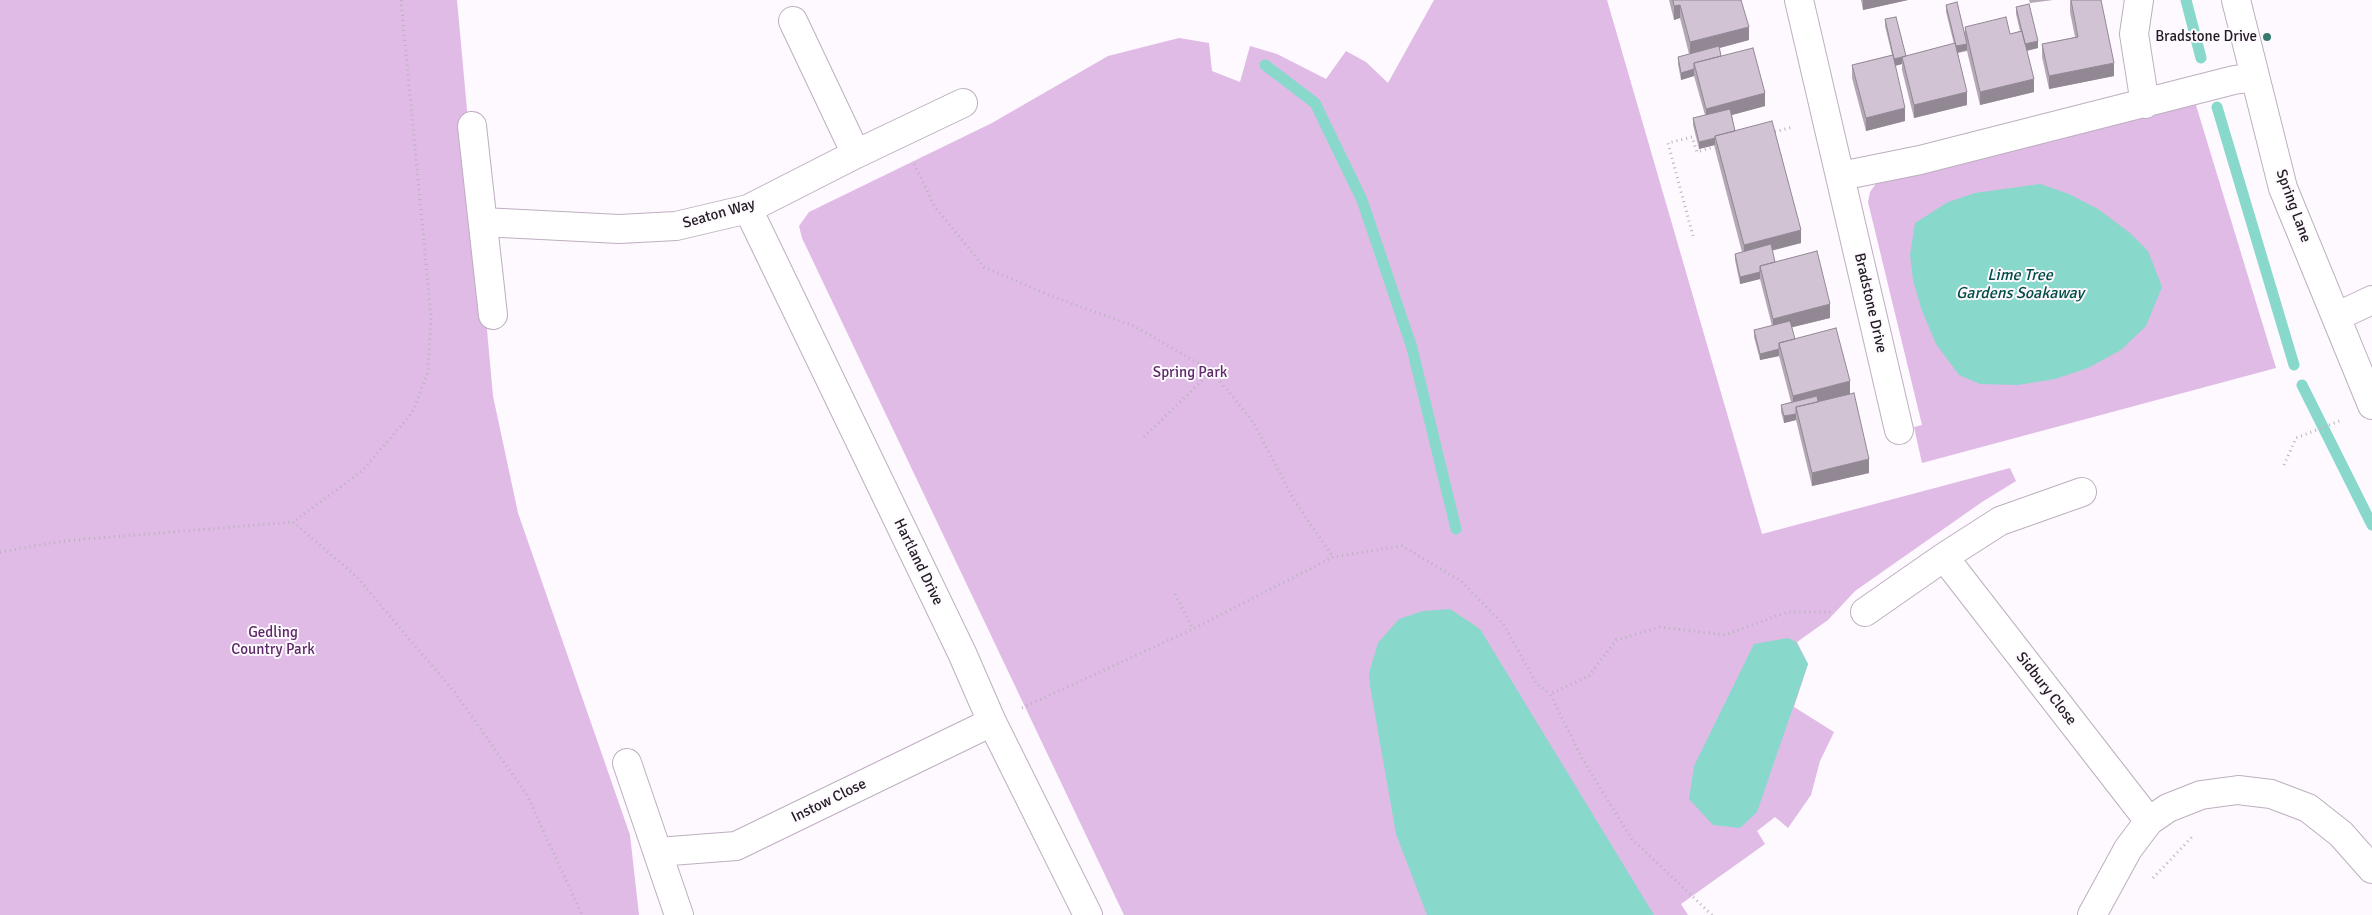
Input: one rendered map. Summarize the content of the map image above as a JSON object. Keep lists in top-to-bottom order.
{
  "streets": {
    "street": [
      "Spring Lane",
      "Seaton Way",
      "Bradstone Drive",
      "Hartland Drive",
      "Sidbury Close",
      "Instow Close"
    ]
  },
  "crossings": [
    ["Seaton Way", "Hartland Drive"],
    ["Hartland Drive", "Instow Close"]
  ],
  "water": ["Lime Tree Gardens Soakaway"],
  "parks": ["Spring Park", "Gedling Country Park"],
  "places": ["Bradstone Drive"]
}
